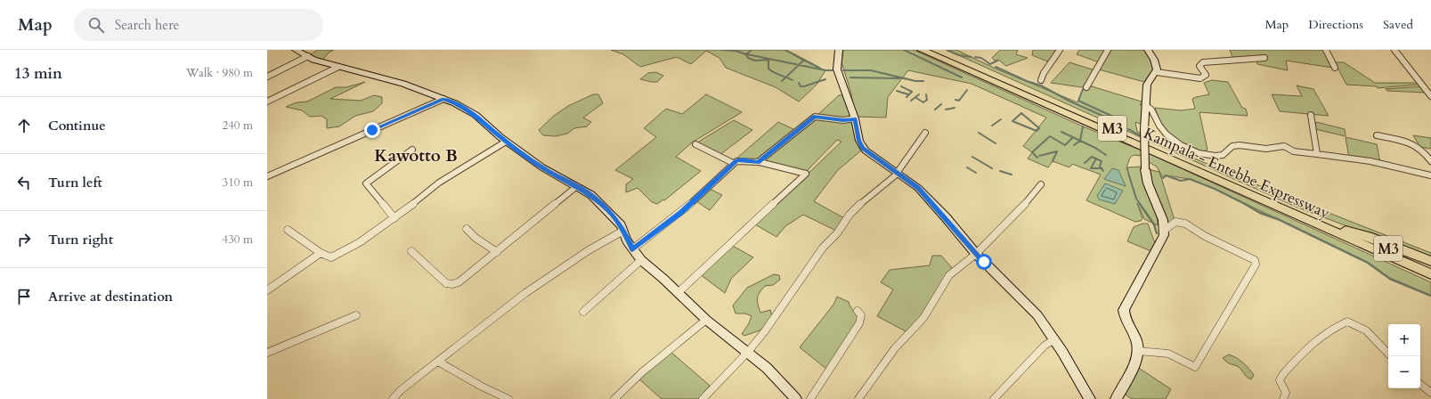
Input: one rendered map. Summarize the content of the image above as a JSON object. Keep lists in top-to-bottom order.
{
  "streets": {
    "highway": ["M3", "Kampala - Entebbe Expressway"]
  },
  "crossings": [
    ["M3", "Kampala - Entebbe Expressway"]
  ],
  "districts": ["Kawotto B"],
  "page": {
    "header": "Map",
    "search": "Search here",
    "nav": ["Map", "Directions", "Saved"],
    "heading": ["13 min", "Walk · 980 m"],
    "list": [
      ["Continue", "240 m"],
      ["Turn left", "310 m"],
      ["Turn right", "430 m"],
      "Arrive at destination"
    ],
    "map_buttons": ["+", "−"]
  }
}
